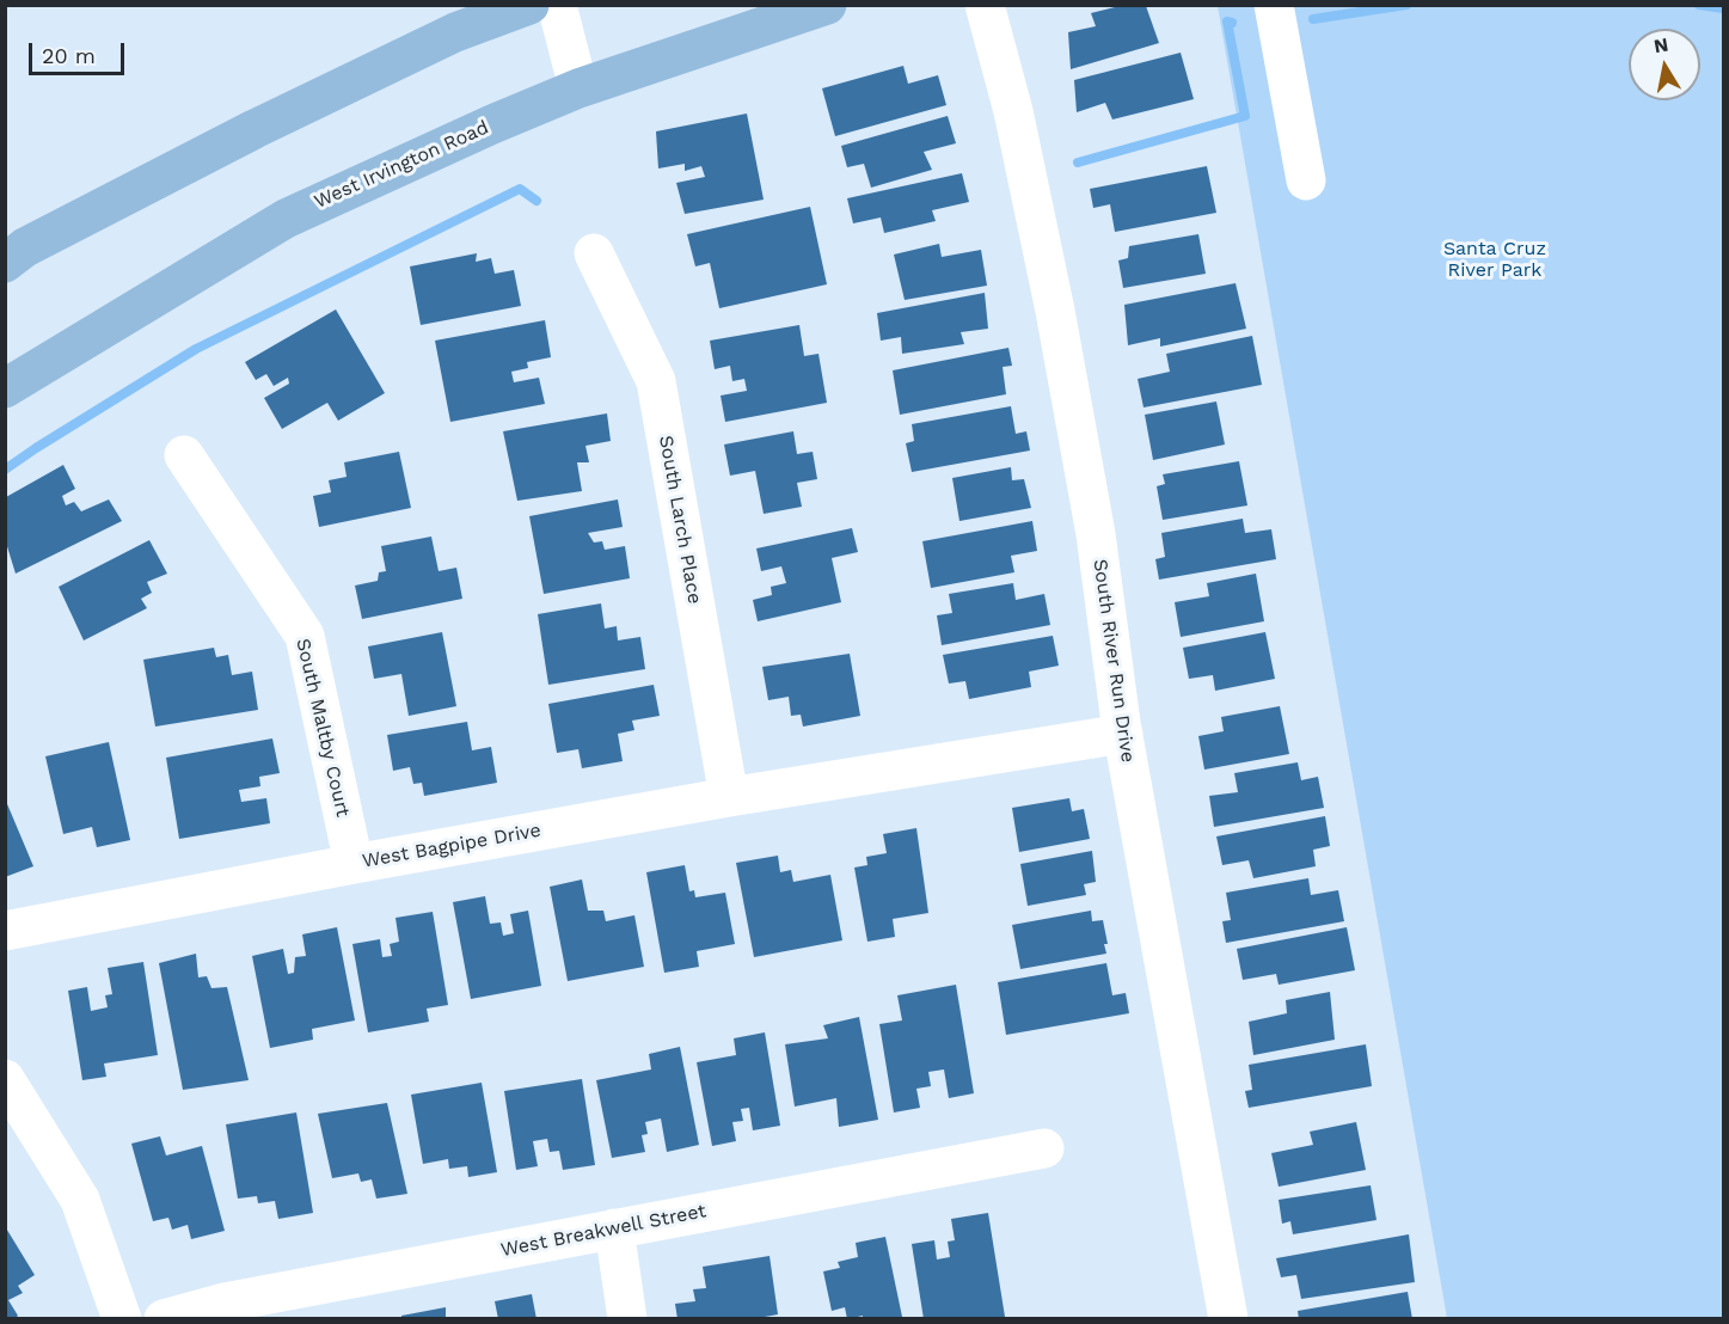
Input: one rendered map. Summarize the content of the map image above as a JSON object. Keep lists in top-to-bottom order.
{
  "streets": {
    "main road": ["West Irvington Road"],
    "street": [
      "South Larch Place",
      "South River Run Drive",
      "South Maltby Court",
      "West Bagpipe Drive",
      "West Breakwell Street"
    ]
  },
  "crossings": [
    ["South Larch Place", "West Bagpipe Drive"],
    ["South River Run Drive", "West Bagpipe Drive"],
    ["South Maltby Court", "West Bagpipe Drive"]
  ],
  "parks": ["Santa Cruz River Park"],
  "scale_bar": "20 m",
  "north": "top"
}
